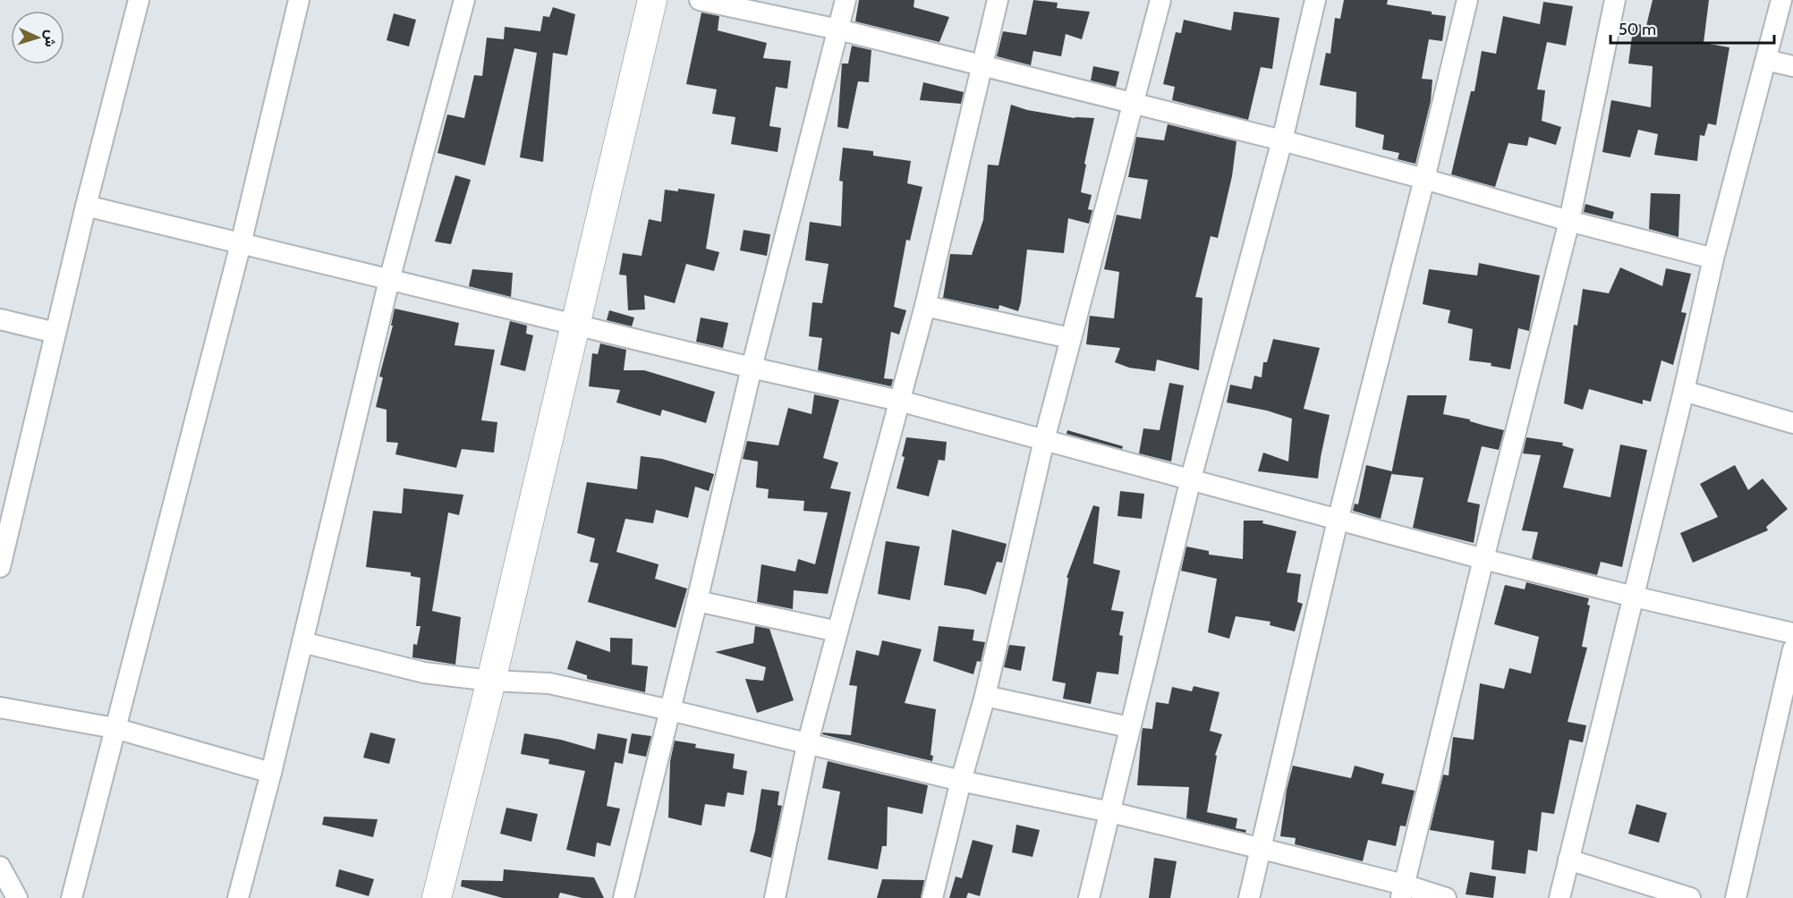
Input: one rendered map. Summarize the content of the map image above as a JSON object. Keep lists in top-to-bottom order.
{
  "scale_bar": "50 m",
  "north": "right"
}
